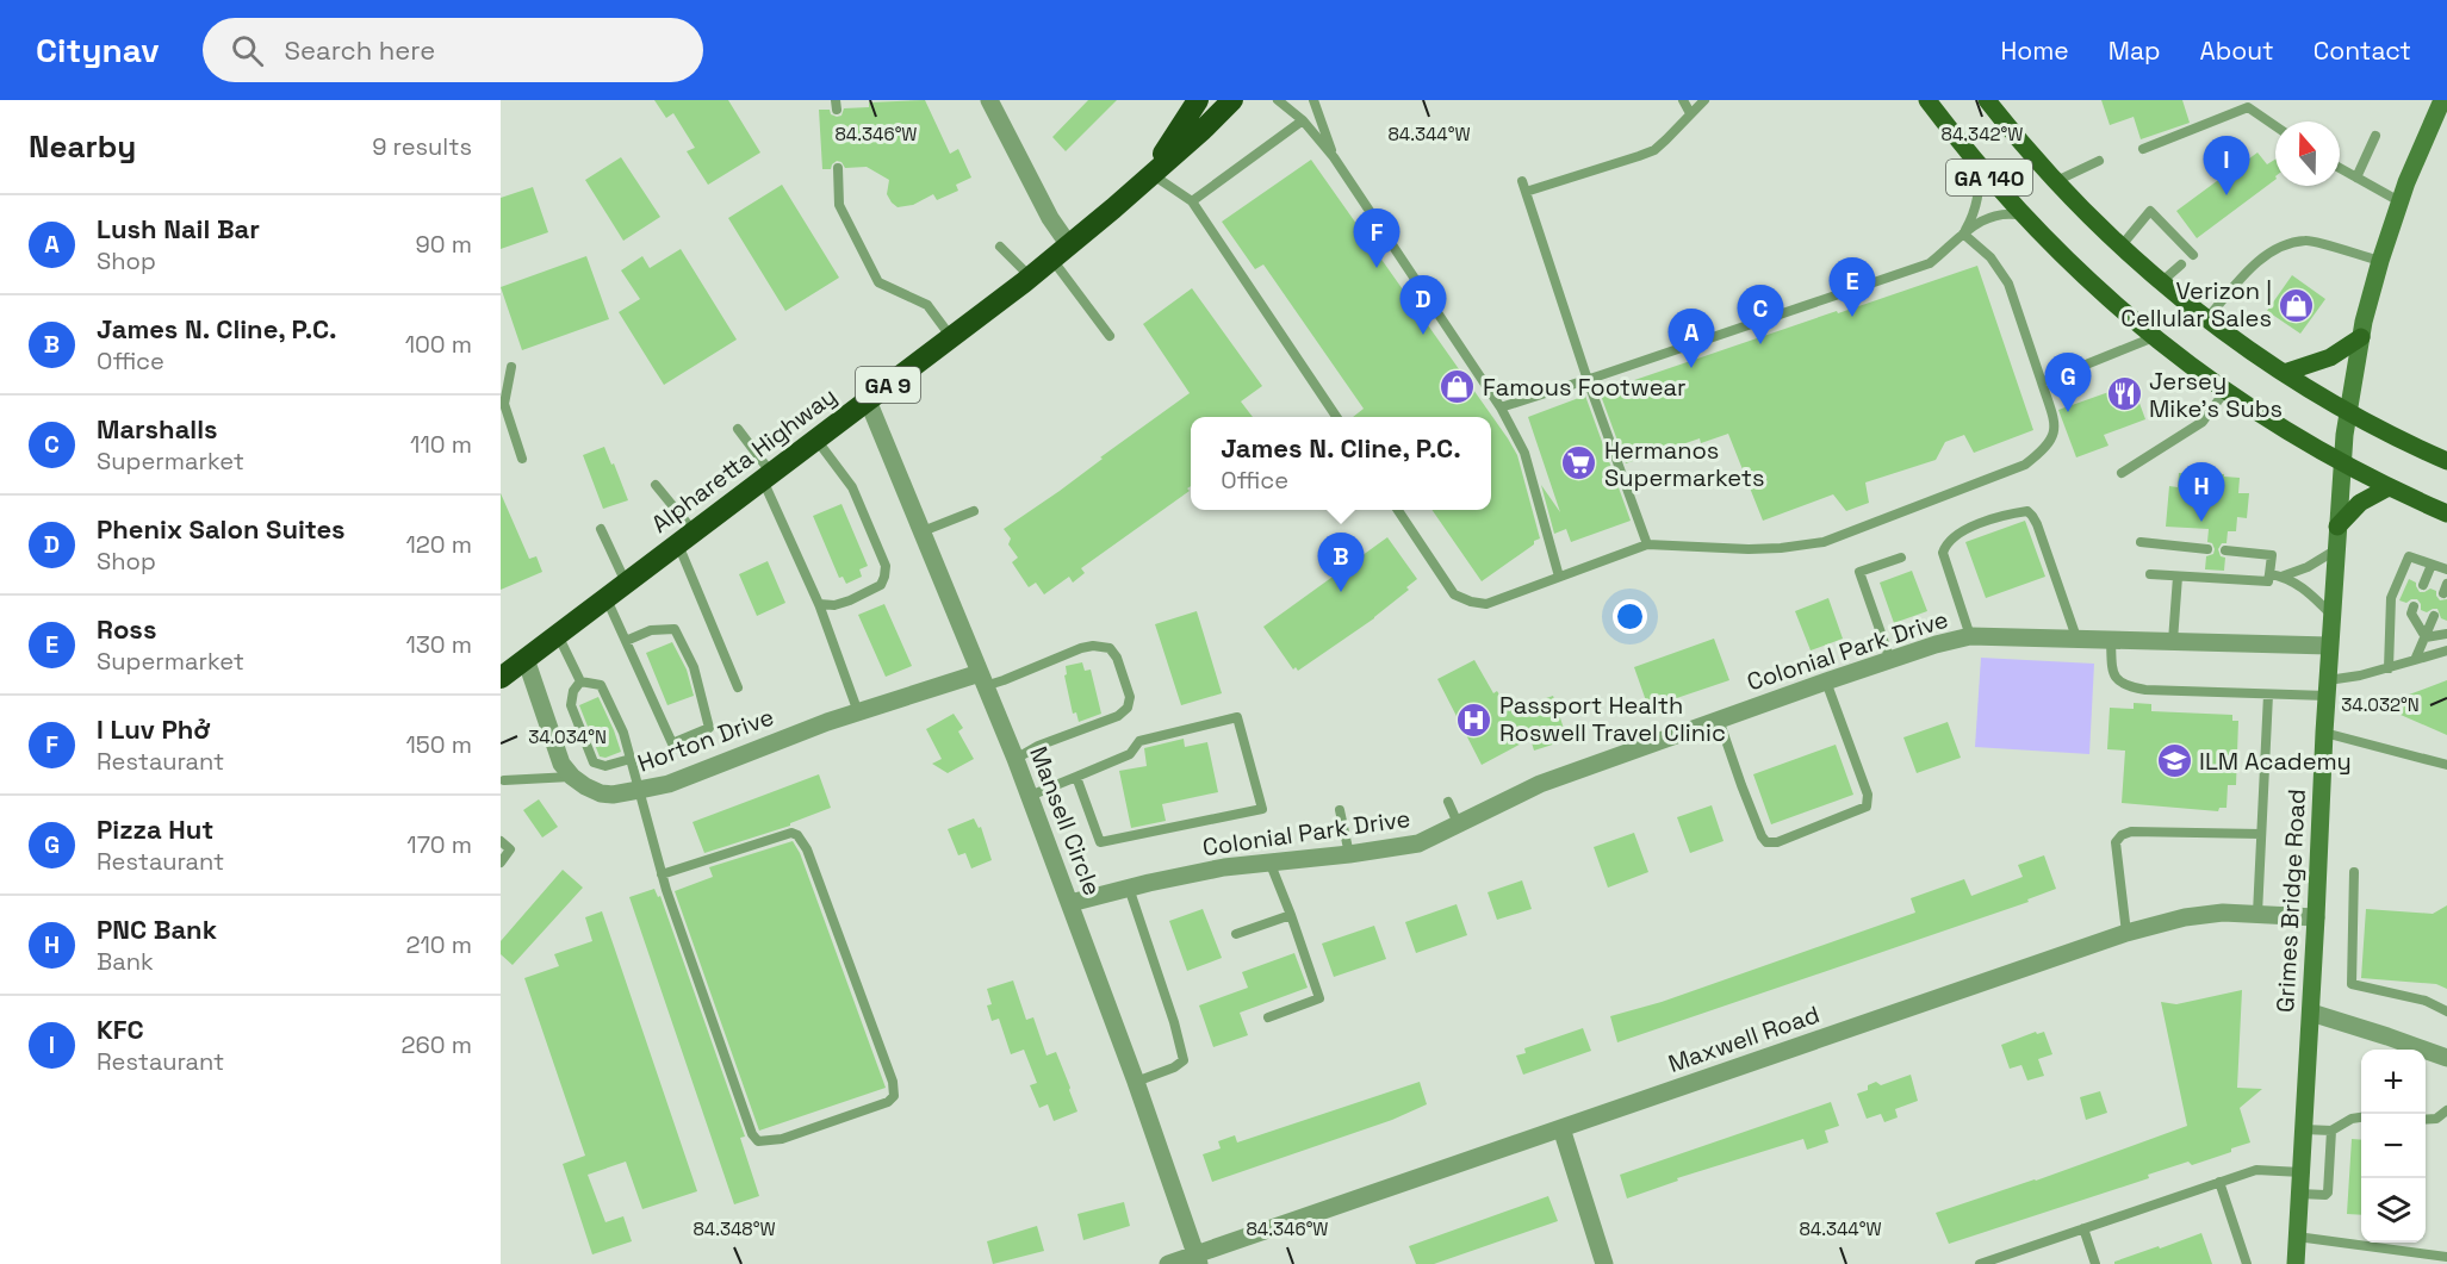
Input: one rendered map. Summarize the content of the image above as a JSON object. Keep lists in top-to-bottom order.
{
  "streets": {
    "highway": ["GA 9", "Alpharetta Highway"],
    "main road": ["GA 140"],
    "street": [
      "Colonial Park Drive",
      "Horton Drive",
      "Mansell Circle",
      "Grimes Bridge Road",
      "Maxwell Road"
    ]
  },
  "crossings": [
    ["GA 140", "Grimes Bridge Road"],
    ["Alpharetta Highway", "Mansell Circle"],
    ["Colonial Park Drive", "Mansell Circle"],
    ["Colonial Park Drive", "Grimes Bridge Road"],
    ["Horton Drive", "Mansell Circle"],
    ["Mansell Circle", "Maxwell Road"],
    ["Grimes Bridge Road", "Maxwell Road"]
  ],
  "places": {
    "shop": ["Verizon | Cellular Sales", "Famous Footwear"],
    "restaurant": ["Jersey Mike's Subs"],
    "supermarket": ["Hermanos Supermarkets"],
    "hospital": ["Passport Health Roswell Travel Clinic"],
    "school or university": ["ILM Academy"]
  },
  "north": "top",
  "page": {
    "header": "Citynav",
    "search": "Search here",
    "nav": [
      "Home",
      "Map",
      "About",
      "Contact"
    ],
    "heading": ["Nearby", "9 results"],
    "pins": [
      "I",
      "F",
      "E",
      "D",
      "C",
      "A",
      "G",
      "H",
      "B"
    ],
    "list": [
      {
        "mark": "A",
        "name": "Lush Nail Bar",
        "note": "Shop",
        "value": "90 m"
      },
      {
        "mark": "B",
        "name": "James N. Cline, P.C.",
        "note": "Office",
        "value": "100 m"
      },
      {
        "mark": "C",
        "name": "Marshalls",
        "note": "Supermarket",
        "value": "110 m"
      },
      {
        "mark": "D",
        "name": "Phenix Salon Suites",
        "note": "Shop",
        "value": "120 m"
      },
      {
        "mark": "E",
        "name": "Ross",
        "note": "Supermarket",
        "value": "130 m"
      },
      {
        "mark": "F",
        "name": "I Luv Phở",
        "note": "Restaurant",
        "value": "150 m"
      },
      {
        "mark": "G",
        "name": "Pizza Hut",
        "note": "Restaurant",
        "value": "170 m"
      },
      {
        "mark": "H",
        "name": "PNC Bank",
        "note": "Bank",
        "value": "210 m"
      },
      {
        "mark": "I",
        "name": "KFC",
        "note": "Restaurant",
        "value": "260 m"
      }
    ],
    "popup": ["James N. Cline, P.C.", "Office"],
    "map_buttons": ["+", "−"]
  },
  "coordinates": [
    "84.346°W",
    "84.344°W",
    "84.342°W",
    "34.032°N",
    "34.034°N",
    "84.348°W"
  ]
}
